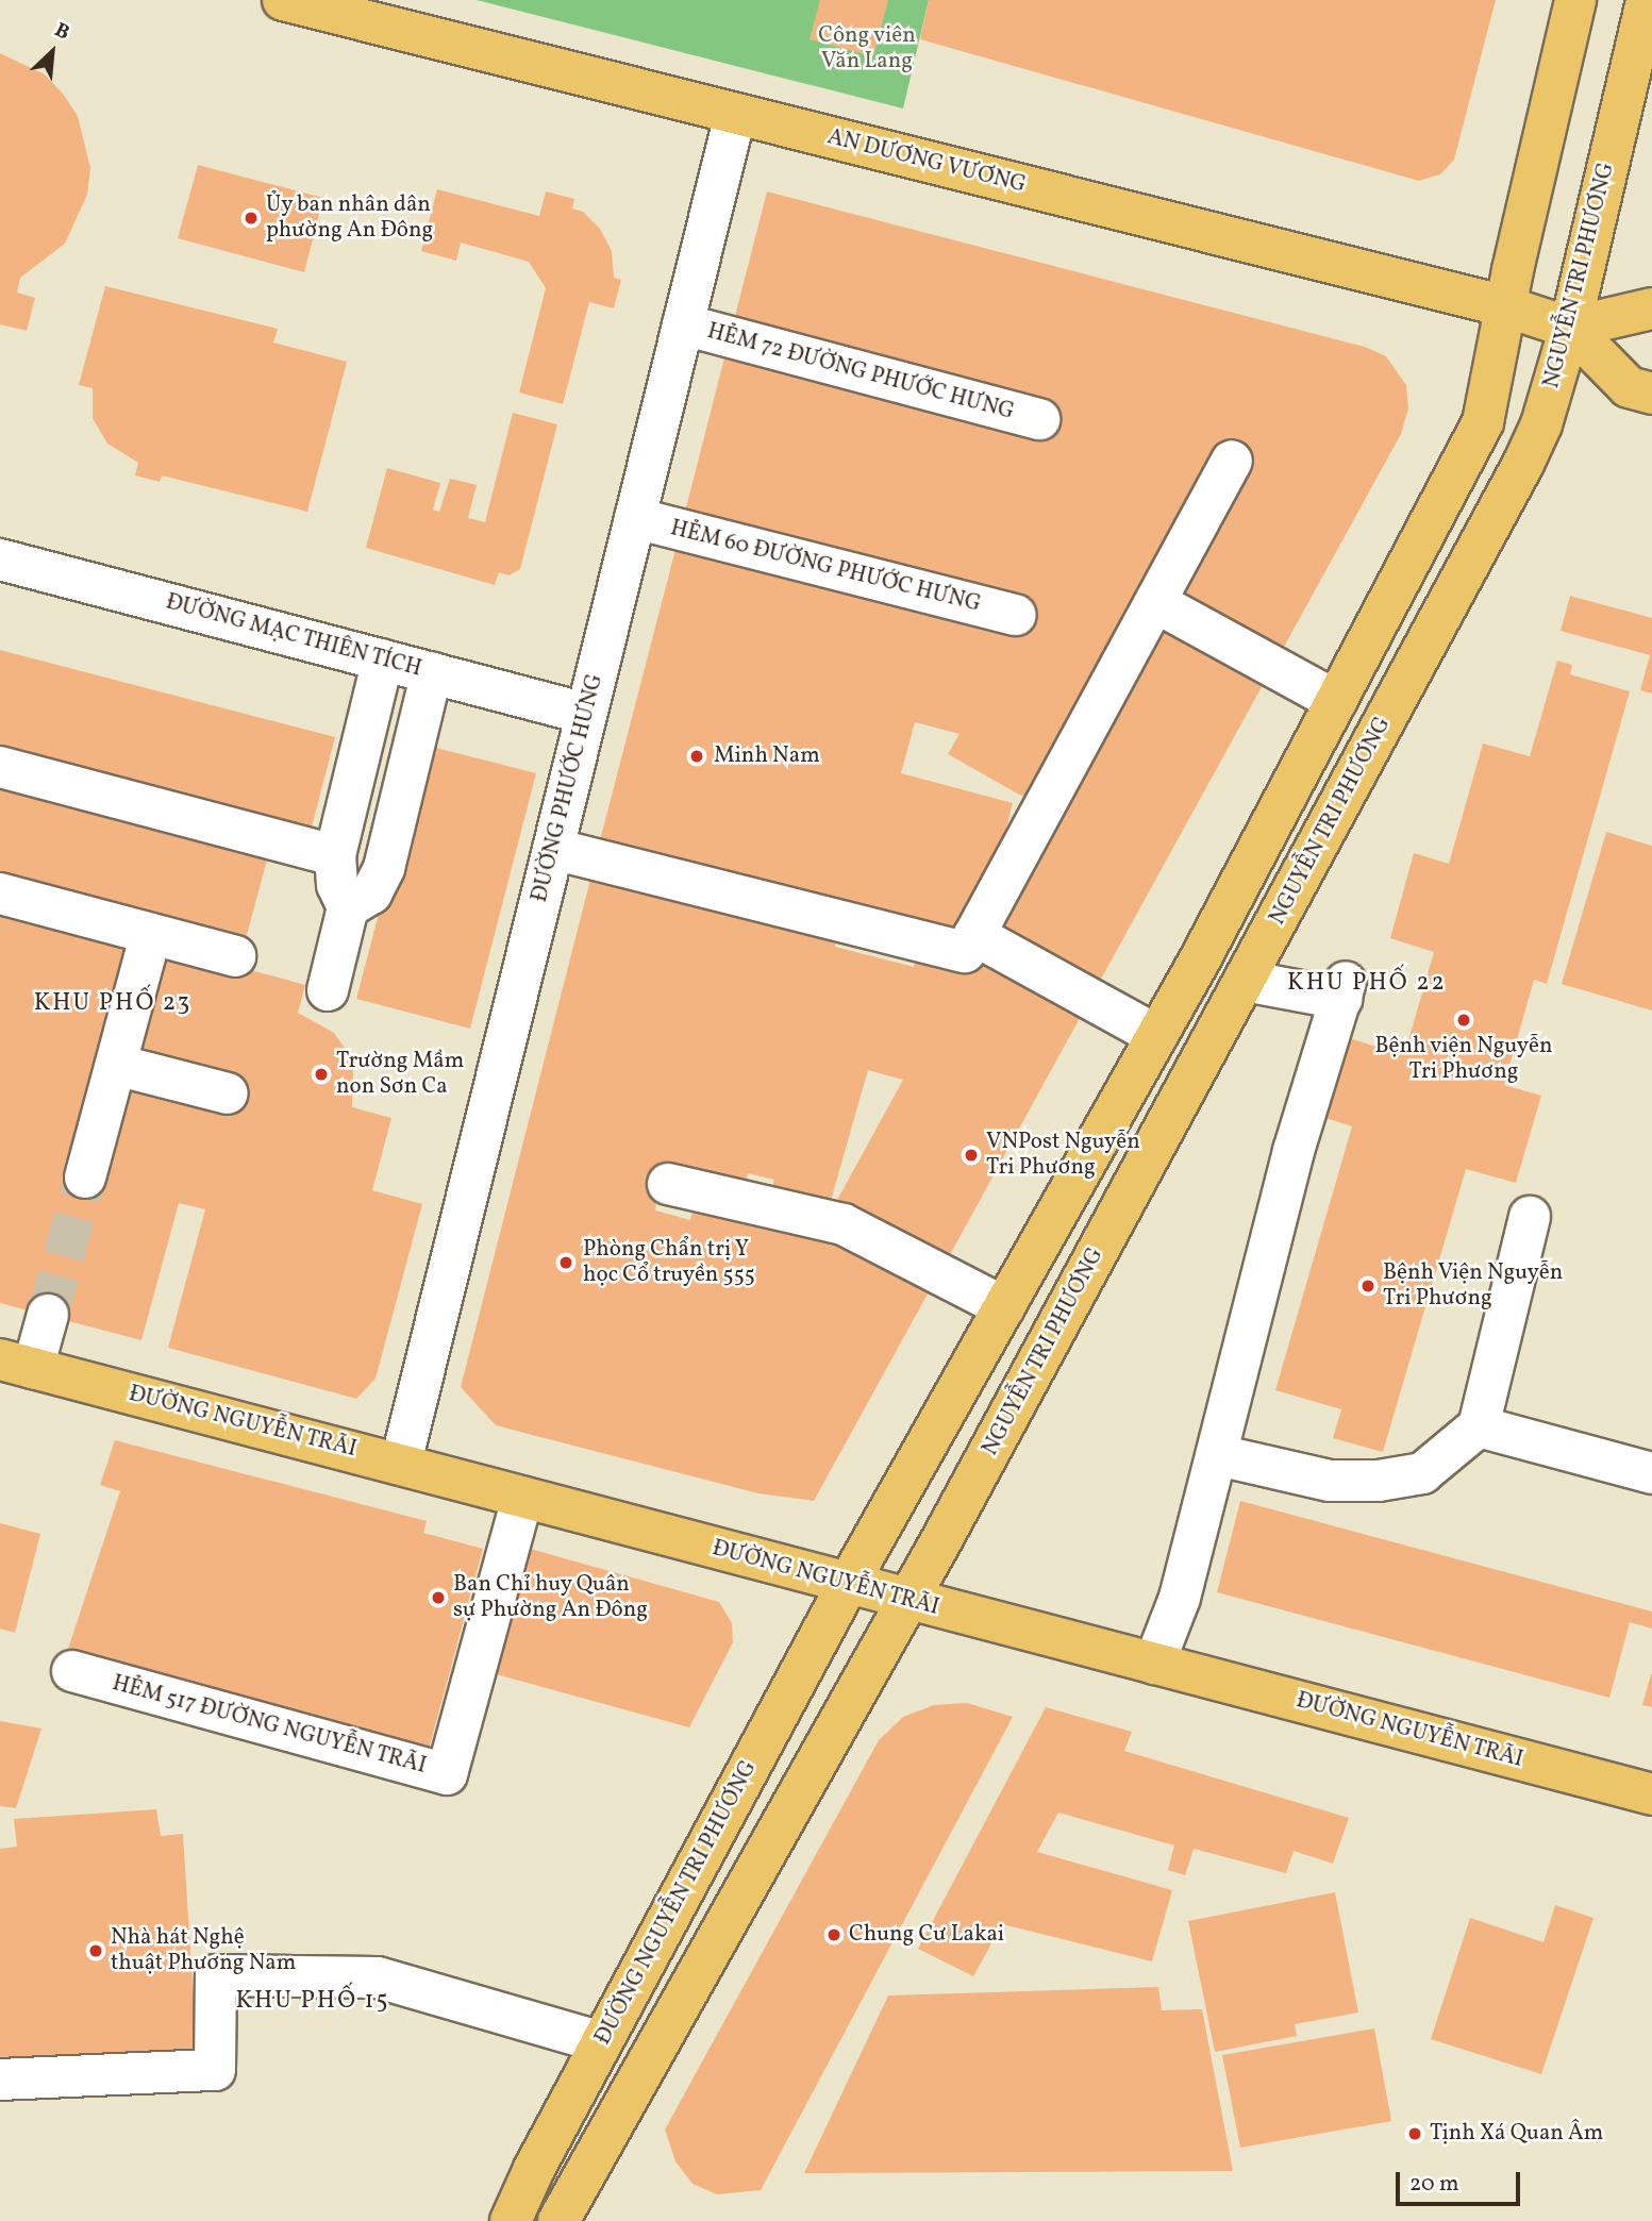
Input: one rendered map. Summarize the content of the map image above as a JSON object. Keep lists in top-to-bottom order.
{
  "streets": {
    "main road": [
      "AN DƯƠNG VƯƠNG",
      "NGUYỄN TRI PHƯƠNG",
      "ĐƯỜNG NGUYỄN TRÃI",
      "ĐƯỜNG NGUYỄN TRI PHƯƠNG"
    ],
    "street": [
      "HẺM 72 ĐƯỜNG PHƯỚC HƯNG",
      "HẺM 60 ĐƯỜNG PHƯỚC HƯNG",
      "ĐƯỜNG MẠC THIÊN TÍCH",
      "ĐƯỜNG PHƯỚC HƯNG",
      "HẺM 517 ĐƯỜNG NGUYỄN TRÃI"
    ]
  },
  "crossings": [
    ["AN DƯƠNG VƯƠNG", "NGUYỄN TRI PHƯƠNG"],
    ["AN DƯƠNG VƯƠNG", "ĐƯỜNG PHƯỚC HƯNG"],
    ["NGUYỄN TRI PHƯƠNG", "ĐƯỜNG NGUYỄN TRÃI"],
    ["HẺM 72 ĐƯỜNG PHƯỚC HƯNG", "ĐƯỜNG PHƯỚC HƯNG"],
    ["HẺM 60 ĐƯỜNG PHƯỚC HƯNG", "ĐƯỜNG PHƯỚC HƯNG"],
    ["ĐƯỜNG MẠC THIÊN TÍCH", "ĐƯỜNG PHƯỚC HƯNG"],
    ["ĐƯỜNG PHƯỚC HƯNG", "ĐƯỜNG NGUYỄN TRÃI"],
    ["ĐƯỜNG NGUYỄN TRÃI", "HẺM 517 ĐƯỜNG NGUYỄN TRÃI"],
    ["ĐƯỜNG NGUYỄN TRÃI", "ĐƯỜNG NGUYỄN TRI PHƯƠNG"]
  ],
  "districts": ["KHU PHỐ 22", "KHU PHỐ 23", "KHU PHỐ 15"],
  "parks": ["Công viên Văn Lang"],
  "places": [
    "Ủy ban nhân dân phường An Đông",
    "Minh Nam",
    "Bệnh viện Nguyễn Tri Phương",
    "Trường Mầm non Sơn Ca",
    "VNPost Nguyễn Tri Phương",
    "Phòng Chẩn trị Y học Cổ truyền 555",
    "Bệnh Viện Nguyễn Tri Phương",
    "Ban Chỉ huy Quân sự Phường An Đông",
    "Chung Cư Lakai",
    "Nhà hát Nghệ thuật Phương Nam",
    "Tịnh Xá Quan Âm"
  ],
  "scale_bar": "20 m",
  "north": "top right"
}
